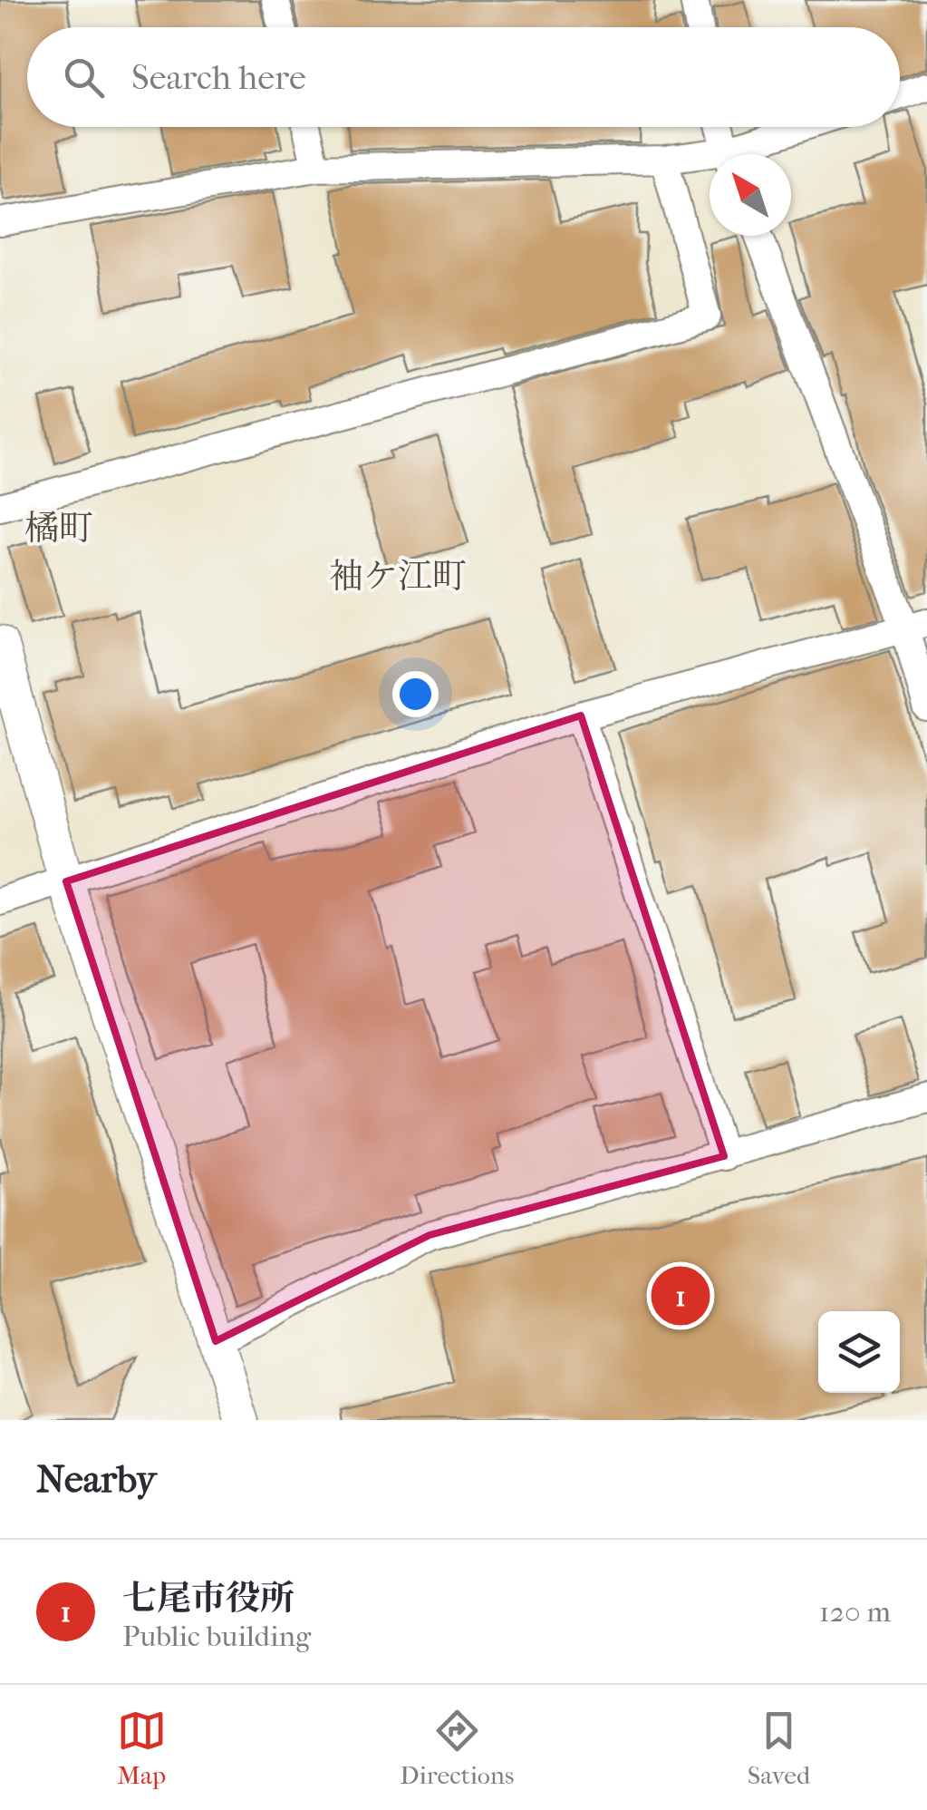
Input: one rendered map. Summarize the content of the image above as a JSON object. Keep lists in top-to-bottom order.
{
  "districts": ["橘町", "袖ケ江町"],
  "north": "top left",
  "page": {
    "search": "Search here",
    "pins": "1",
    "heading": "Nearby",
    "list": [
      {
        "mark": "1",
        "name": "七尾市役所",
        "note": "Public building",
        "value": "120 m"
      }
    ],
    "nav": ["Map", "Directions", "Saved"]
  }
}
